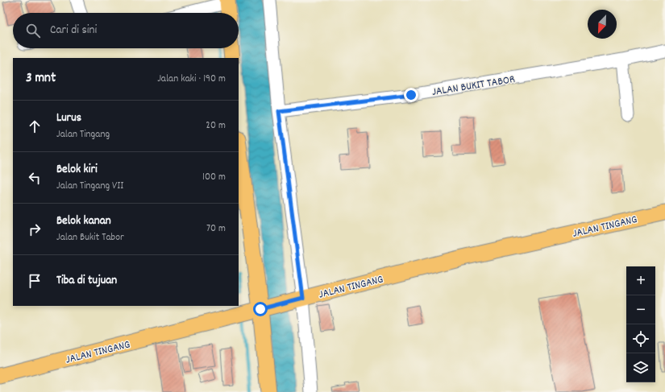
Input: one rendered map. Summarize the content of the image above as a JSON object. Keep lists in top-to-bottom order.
{
  "streets": {
    "main road": ["JALAN TINGANG"],
    "street": ["JALAN BUKIT TABOR"]
  },
  "north": "bottom left",
  "page": {
    "search": "Cari di sini",
    "heading": ["3 mnt", "Jalan kaki · 190 m"],
    "list": [
      ["Lurus", "Jalan Tingang", "20 m"],
      ["Belok kiri", "Jalan Tingang VII", "100 m"],
      ["Belok kanan", "Jalan Bukit Tabor", "70 m"],
      "Tiba di tujuan"
    ],
    "map_buttons": ["+", "−"]
  }
}
